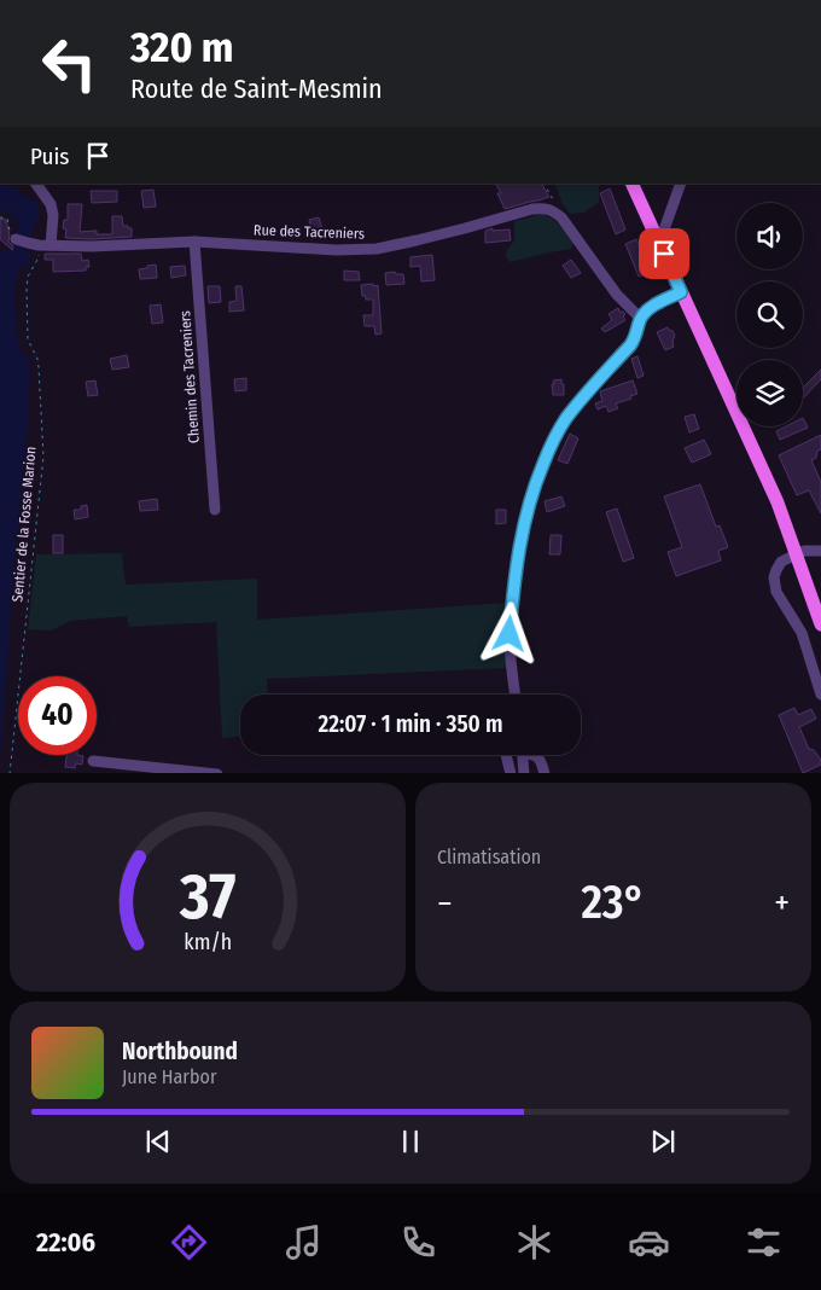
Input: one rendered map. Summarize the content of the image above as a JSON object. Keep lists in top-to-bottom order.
{
  "streets": {
    "street": ["Rue des Tacreniers", "Chemin des Tacreniers"],
    "path": ["Sentier de la Fosse Marion"]
  },
  "crossings": [
    ["Rue des Tacreniers", "Chemin des Tacreniers"],
    ["Rue des Tacreniers", "Sentier de la Fosse Marion"]
  ],
  "page": {
    "turn": ["320 m", "Route de Saint-Mesmin"],
    "then": "Puis",
    "limit": "40",
    "trip": "22:07 · 1 min · 350 m",
    "tile": "Climatisation",
    "heat": ["−", "23°", "+"],
    "song": ["Northbound", "June Harbor"],
    "tabs": "22:06",
    "gauge": ["37", "km/h"]
  }
}
